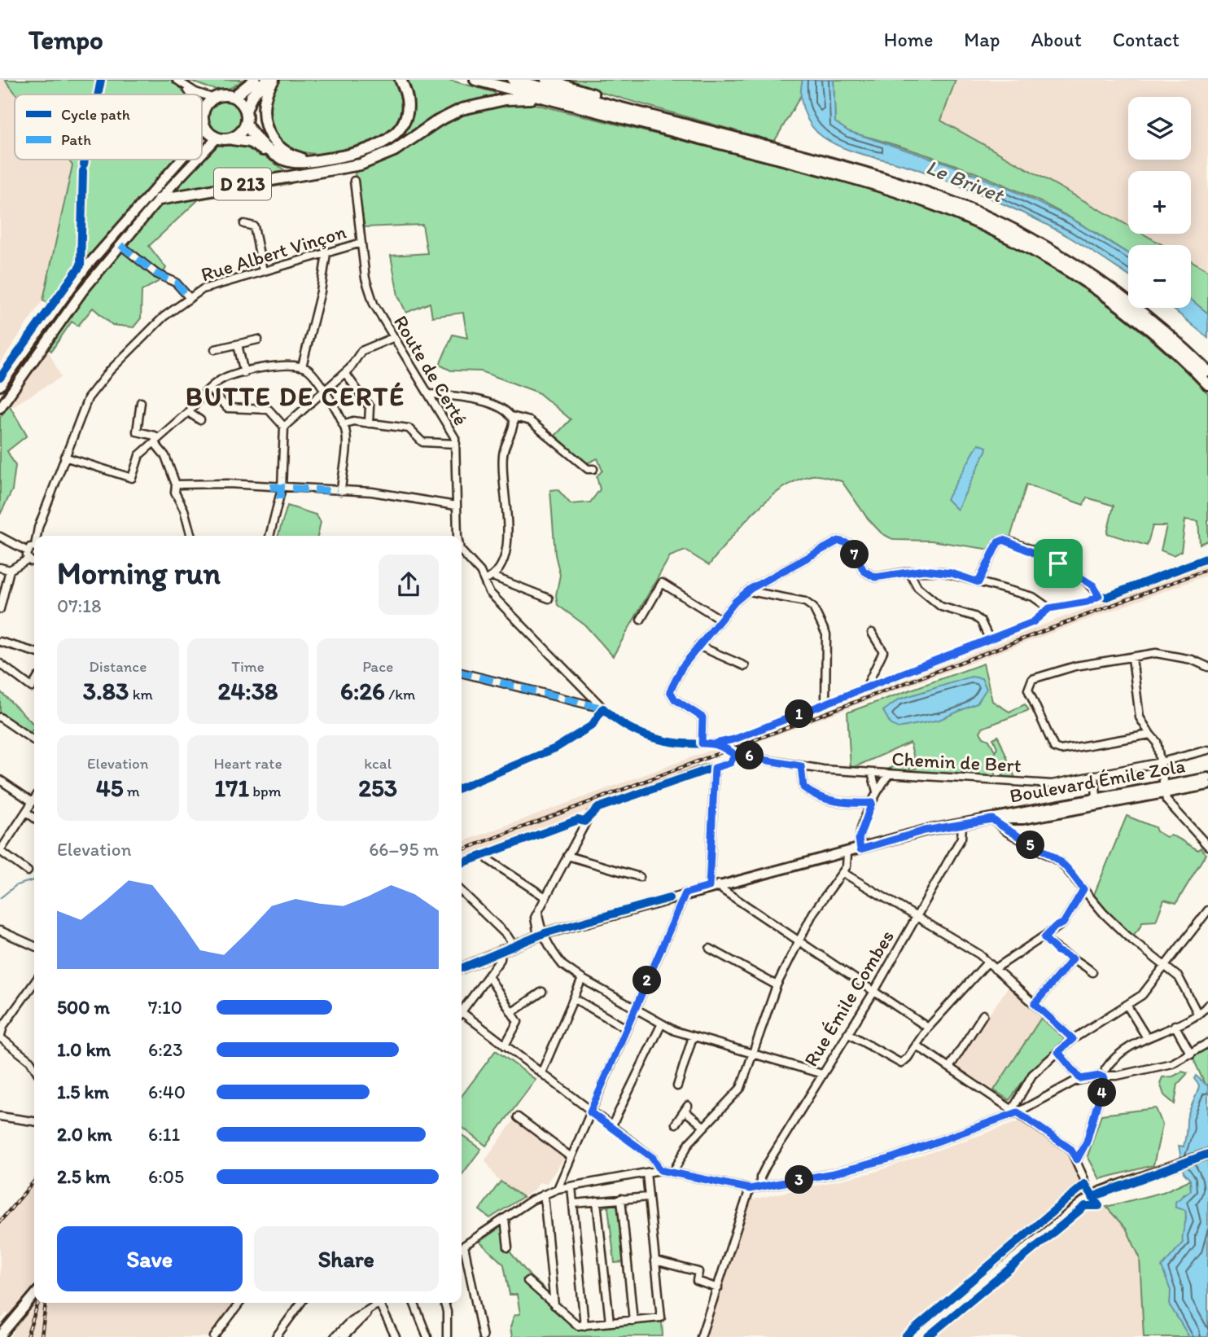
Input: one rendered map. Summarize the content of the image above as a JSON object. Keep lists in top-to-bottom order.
{
  "streets": {
    "highway": ["D 213"],
    "main road": ["Boulevard Émile Zola"],
    "street": [
      "Rue Albert Vinçon",
      "Route de Certé",
      "Chemin de Bert",
      "Rue Émile Combes"
    ]
  },
  "crossings": [
    ["Rue Albert Vinçon", "Route de Certé"],
    ["Boulevard Émile Zola", "Rue Émile Combes"]
  ],
  "districts": ["BUTTE DE CERTÉ"],
  "water": ["Le Brivet"],
  "legend": ["Cycle path", "Path"],
  "page": {
    "header": "Tempo",
    "nav": [
      "Home",
      "Map",
      "About",
      "Contact"
    ],
    "map_buttons": ["+", "−"],
    "heading": ["Morning run", "07:18"],
    "pins": [
      "7",
      "1",
      "6",
      "5",
      "2",
      "4",
      "3"
    ],
    "stats": [
      ["Distance", "3.83 km"],
      ["Time", "24:38"],
      ["Pace", "6:26 /km"],
      ["Elevation", "45 m"],
      ["Heart rate", "171 bpm"],
      ["kcal", "253"]
    ],
    "chart": ["Elevation", "66–95 m"],
    "list": [
      {
        "name": "500 m",
        "note": "7:10"
      },
      {
        "name": "1.0 km",
        "note": "6:23"
      },
      {
        "name": "1.5 km",
        "note": "6:40"
      },
      {
        "name": "2.0 km",
        "note": "6:11"
      },
      {
        "name": "2.5 km",
        "note": "6:05"
      }
    ],
    "buttons": ["Save", "Share"]
  }
}
